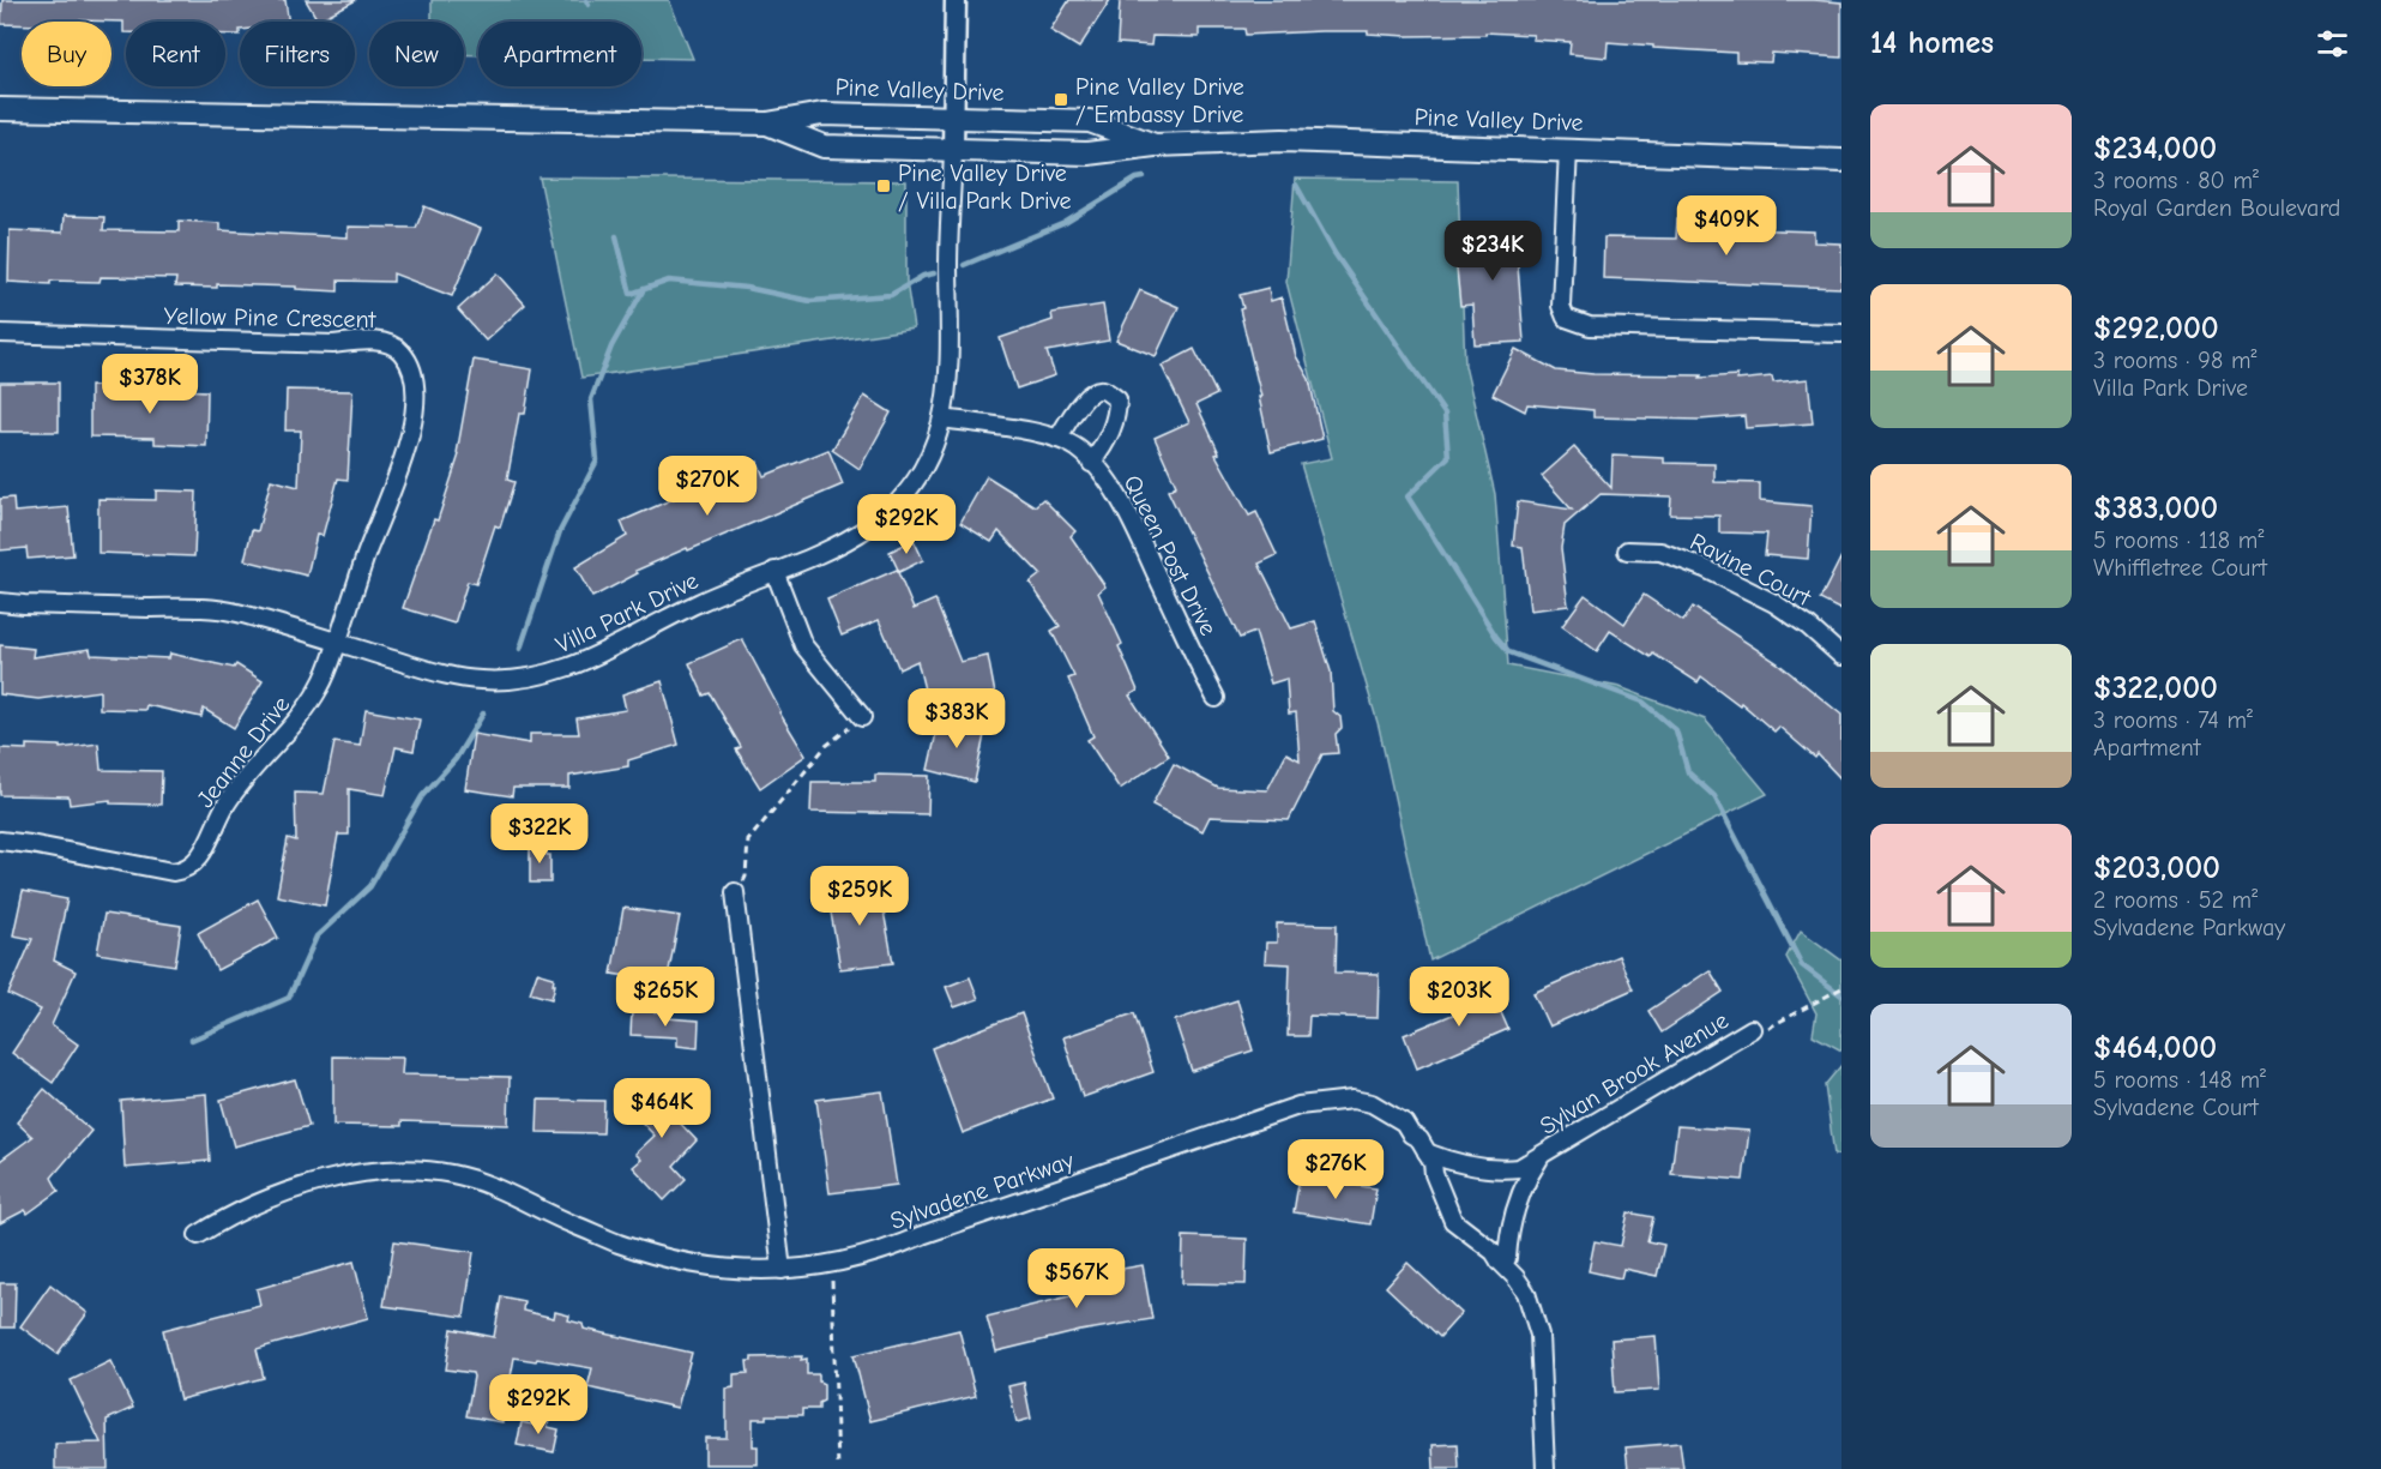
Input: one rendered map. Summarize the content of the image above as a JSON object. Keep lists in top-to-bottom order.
{
  "streets": {
    "main road": ["Pine Valley Drive"],
    "street": [
      "Yellow Pine Crescent",
      "Queen Post Drive",
      "Ravine Court",
      "Villa Park Drive",
      "Jeanne Drive",
      "Sylvan Brook Avenue",
      "Sylvadene Parkway"
    ]
  },
  "crossings": [
    ["Pine Valley Drive", "Villa Park Drive"],
    ["Yellow Pine Crescent", "Villa Park Drive"],
    ["Yellow Pine Crescent", "Jeanne Drive"],
    ["Queen Post Drive", "Villa Park Drive"],
    ["Villa Park Drive", "Jeanne Drive"],
    ["Sylvan Brook Avenue", "Sylvadene Parkway"]
  ],
  "places": {
    "transit": ["Pine Valley Drive / Embassy Drive", "Pine Valley Drive / Villa Park Drive"]
  },
  "page": {
    "heading": "14 homes",
    "chip": [
      "Buy",
      "Rent",
      "Filters",
      "New",
      "Apartment"
    ],
    "list": [
      {
        "name": "$234,000",
        "note": "3 rooms · 80 m² · Royal Garden Boulevard"
      },
      {
        "name": "$292,000",
        "note": "3 rooms · 98 m² · Villa Park Drive"
      },
      {
        "name": "$383,000",
        "note": "5 rooms · 118 m² · Whiffletree Court"
      },
      {
        "name": "$322,000",
        "note": "3 rooms · 74 m² · Apartment"
      },
      {
        "name": "$203,000",
        "note": "2 rooms · 52 m² · Sylvadene Parkway"
      },
      {
        "name": "$464,000",
        "note": "5 rooms · 148 m² · Sylvadene Court"
      }
    ],
    "price": [
      "$409K",
      "$234K",
      "$378K",
      "$270K",
      "$292K",
      "$383K",
      "$322K",
      "$259K",
      "$265K",
      "$203K",
      "$464K",
      "$276K",
      "$567K",
      "$292K"
    ]
  }
}
